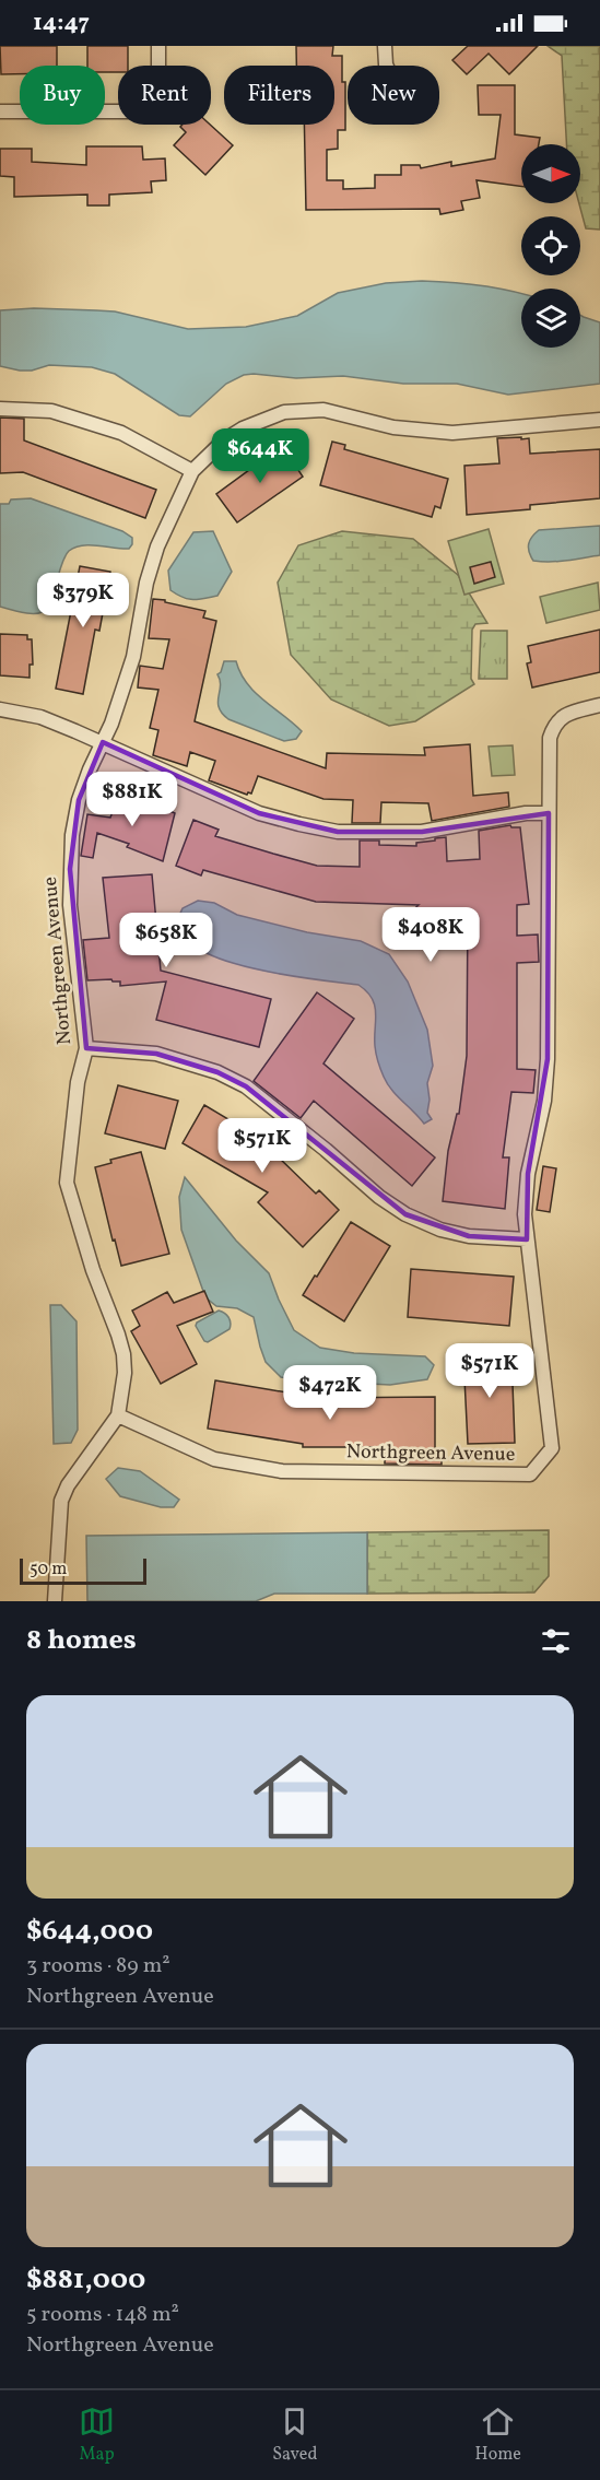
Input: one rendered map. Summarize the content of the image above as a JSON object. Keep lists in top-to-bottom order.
{
  "streets": {
    "street": ["Northgreen Avenue"]
  },
  "scale_bar": "50 m",
  "north": "right",
  "page": {
    "status": "14:47",
    "chip": [
      "Buy",
      "Rent",
      "Filters",
      "New"
    ],
    "price": [
      "$644K",
      "$379K",
      "$881K",
      "$408K",
      "$658K",
      "$571K",
      "$571K",
      "$472K"
    ],
    "scale": "50 m",
    "heading": "8 homes",
    "list": [
      {
        "name": "$644,000",
        "note": "3 rooms · 89 m² · Northgreen Avenue"
      },
      {
        "name": "$881,000",
        "note": "5 rooms · 148 m² · Northgreen Avenue"
      }
    ],
    "tabs": ["Map", "Saved", "Home"]
  }
}
